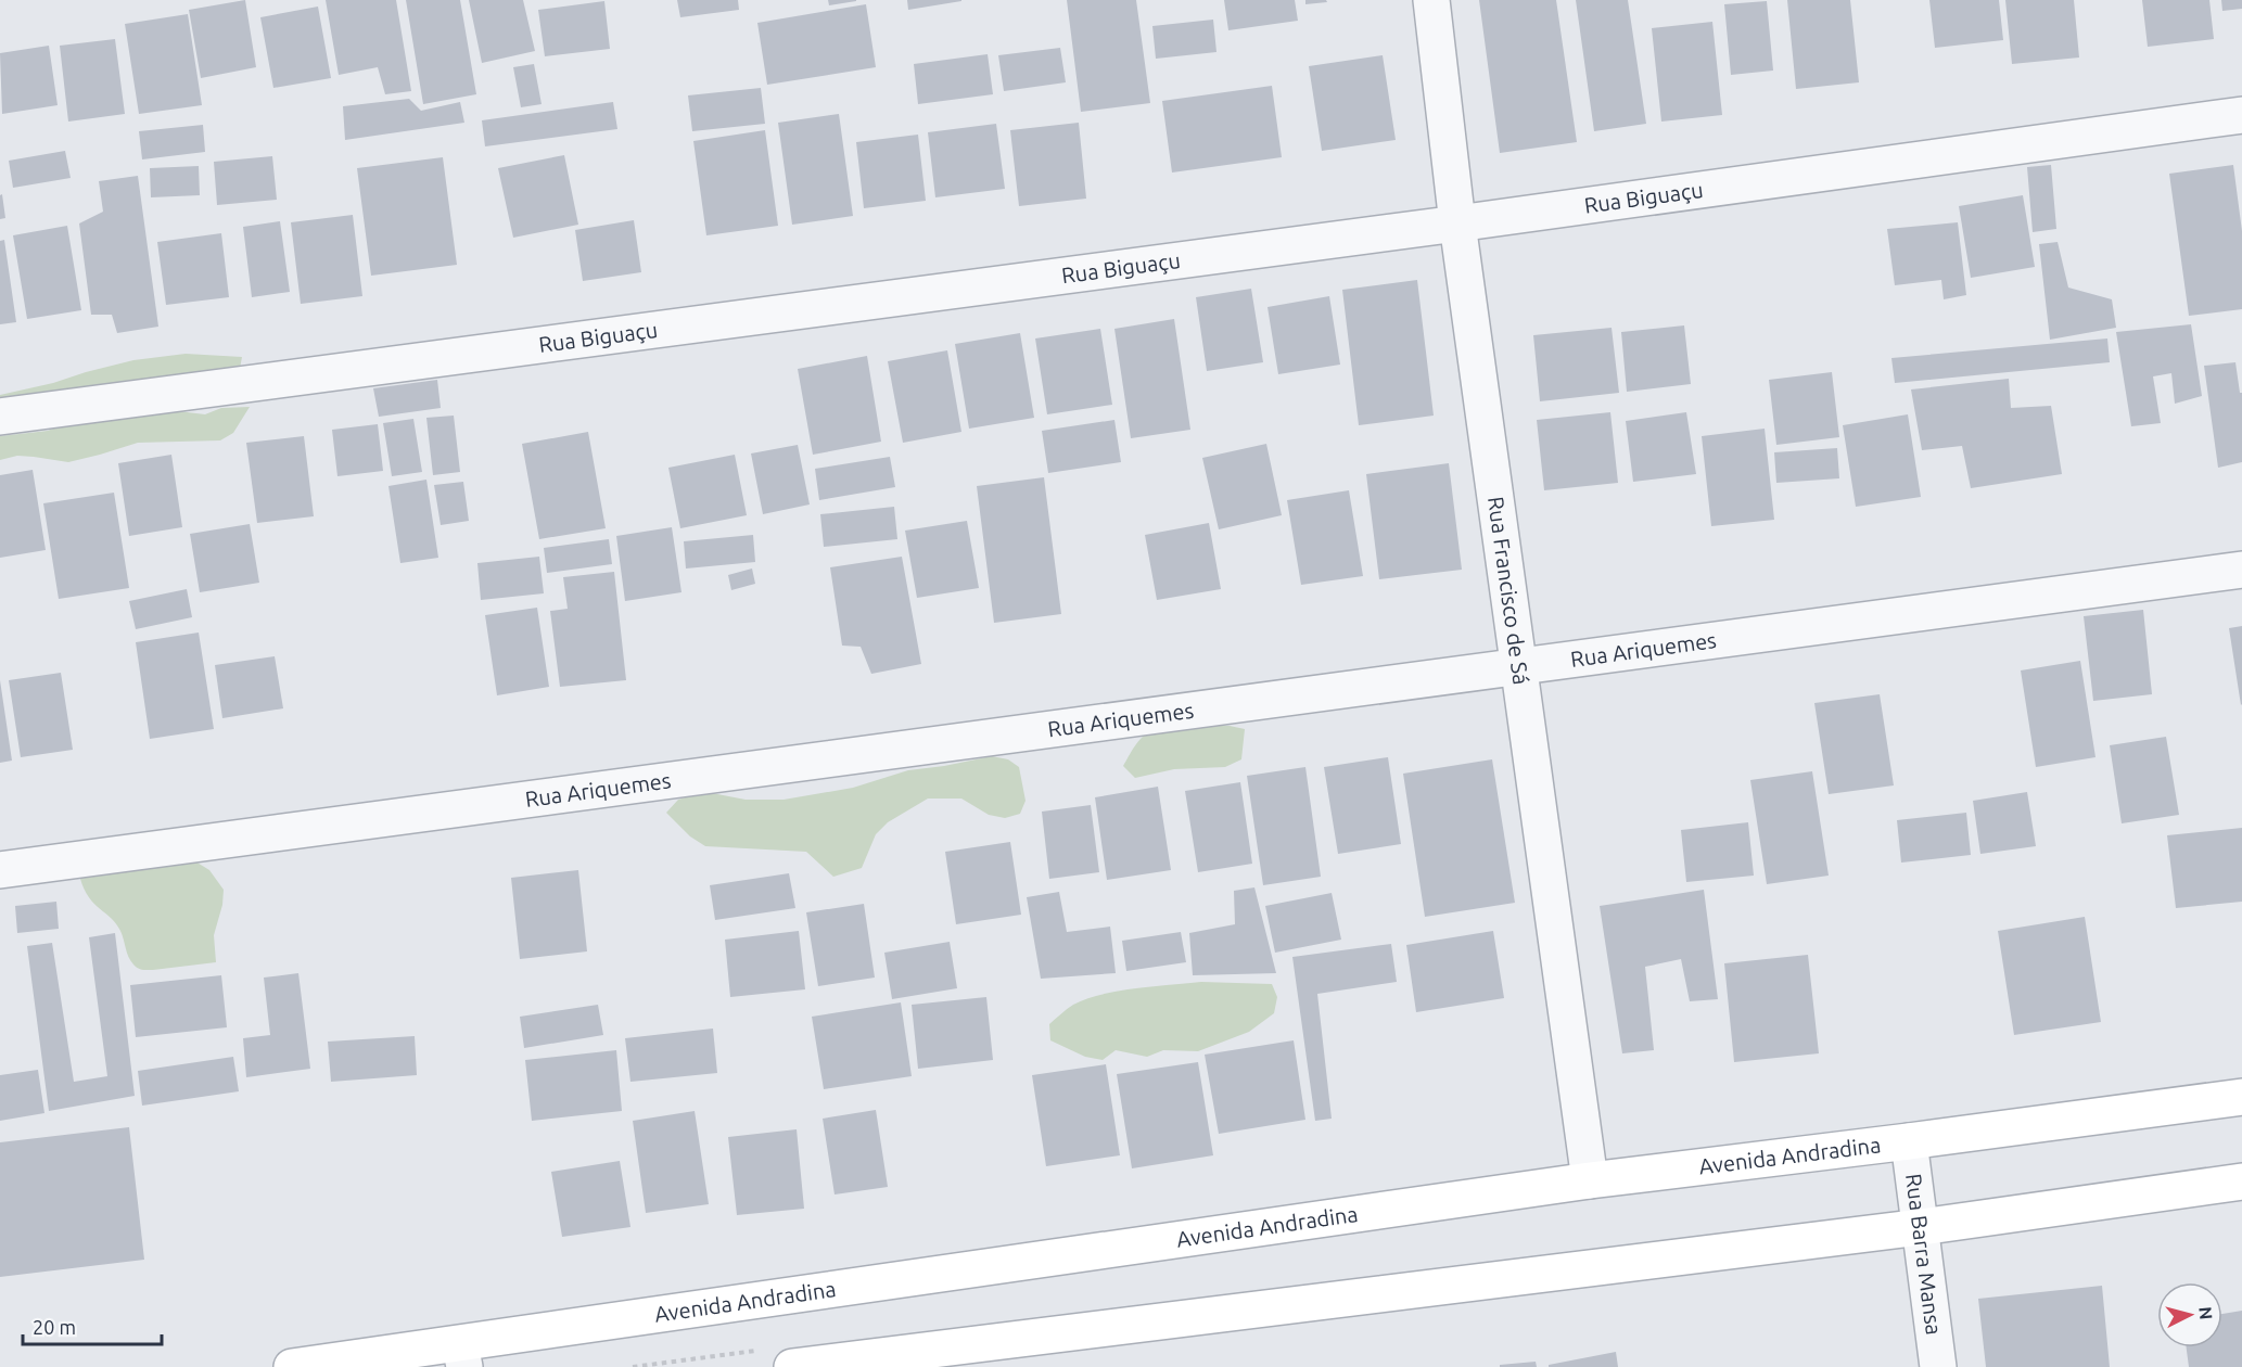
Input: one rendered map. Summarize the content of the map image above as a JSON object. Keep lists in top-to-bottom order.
{
  "streets": {
    "main road": ["Avenida Andradina"],
    "street": [
      "Rua Biguaçu",
      "Rua Francisco de Sá",
      "Rua Ariquemes",
      "Rua Barra Mansa"
    ]
  },
  "crossings": [
    ["Rua Biguaçu", "Rua Francisco de Sá"],
    ["Rua Francisco de Sá", "Rua Ariquemes"],
    ["Rua Francisco de Sá", "Avenida Andradina"],
    ["Avenida Andradina", "Rua Barra Mansa"]
  ],
  "scale_bar": "20 m",
  "north": "right"
}
